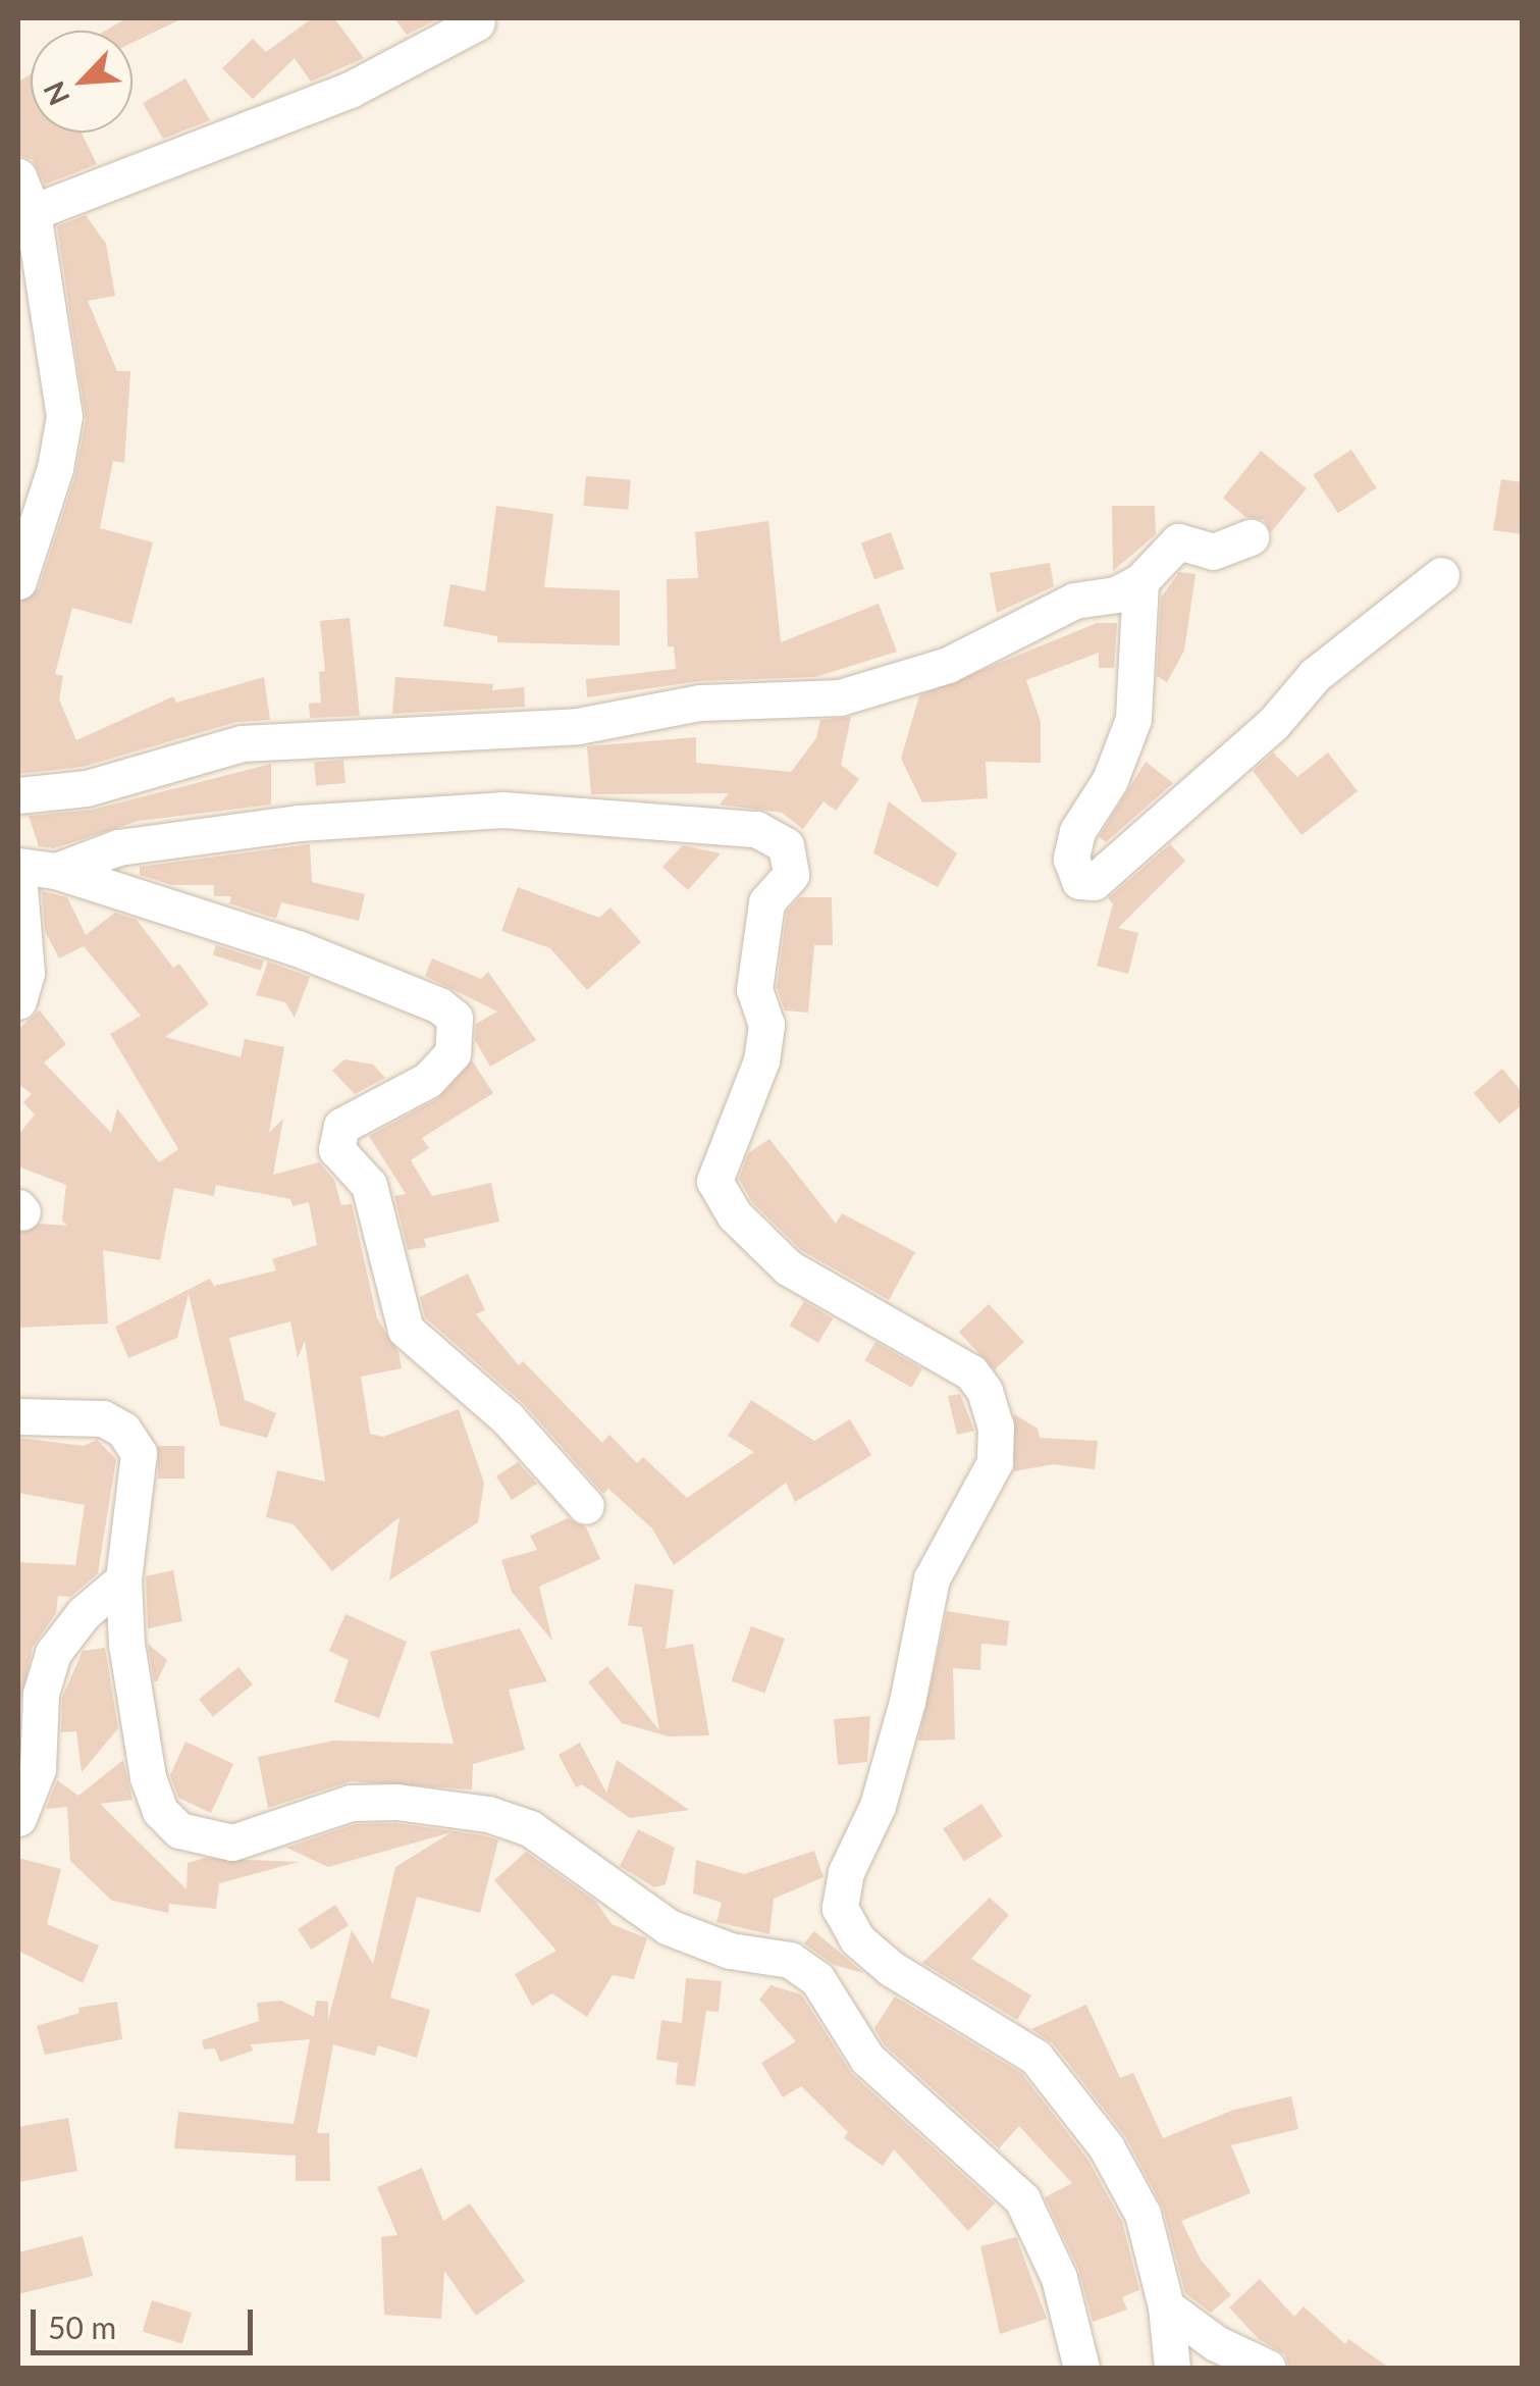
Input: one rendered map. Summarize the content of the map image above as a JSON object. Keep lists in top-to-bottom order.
{
  "scale_bar": "50 m",
  "north": "bottom left"
}
